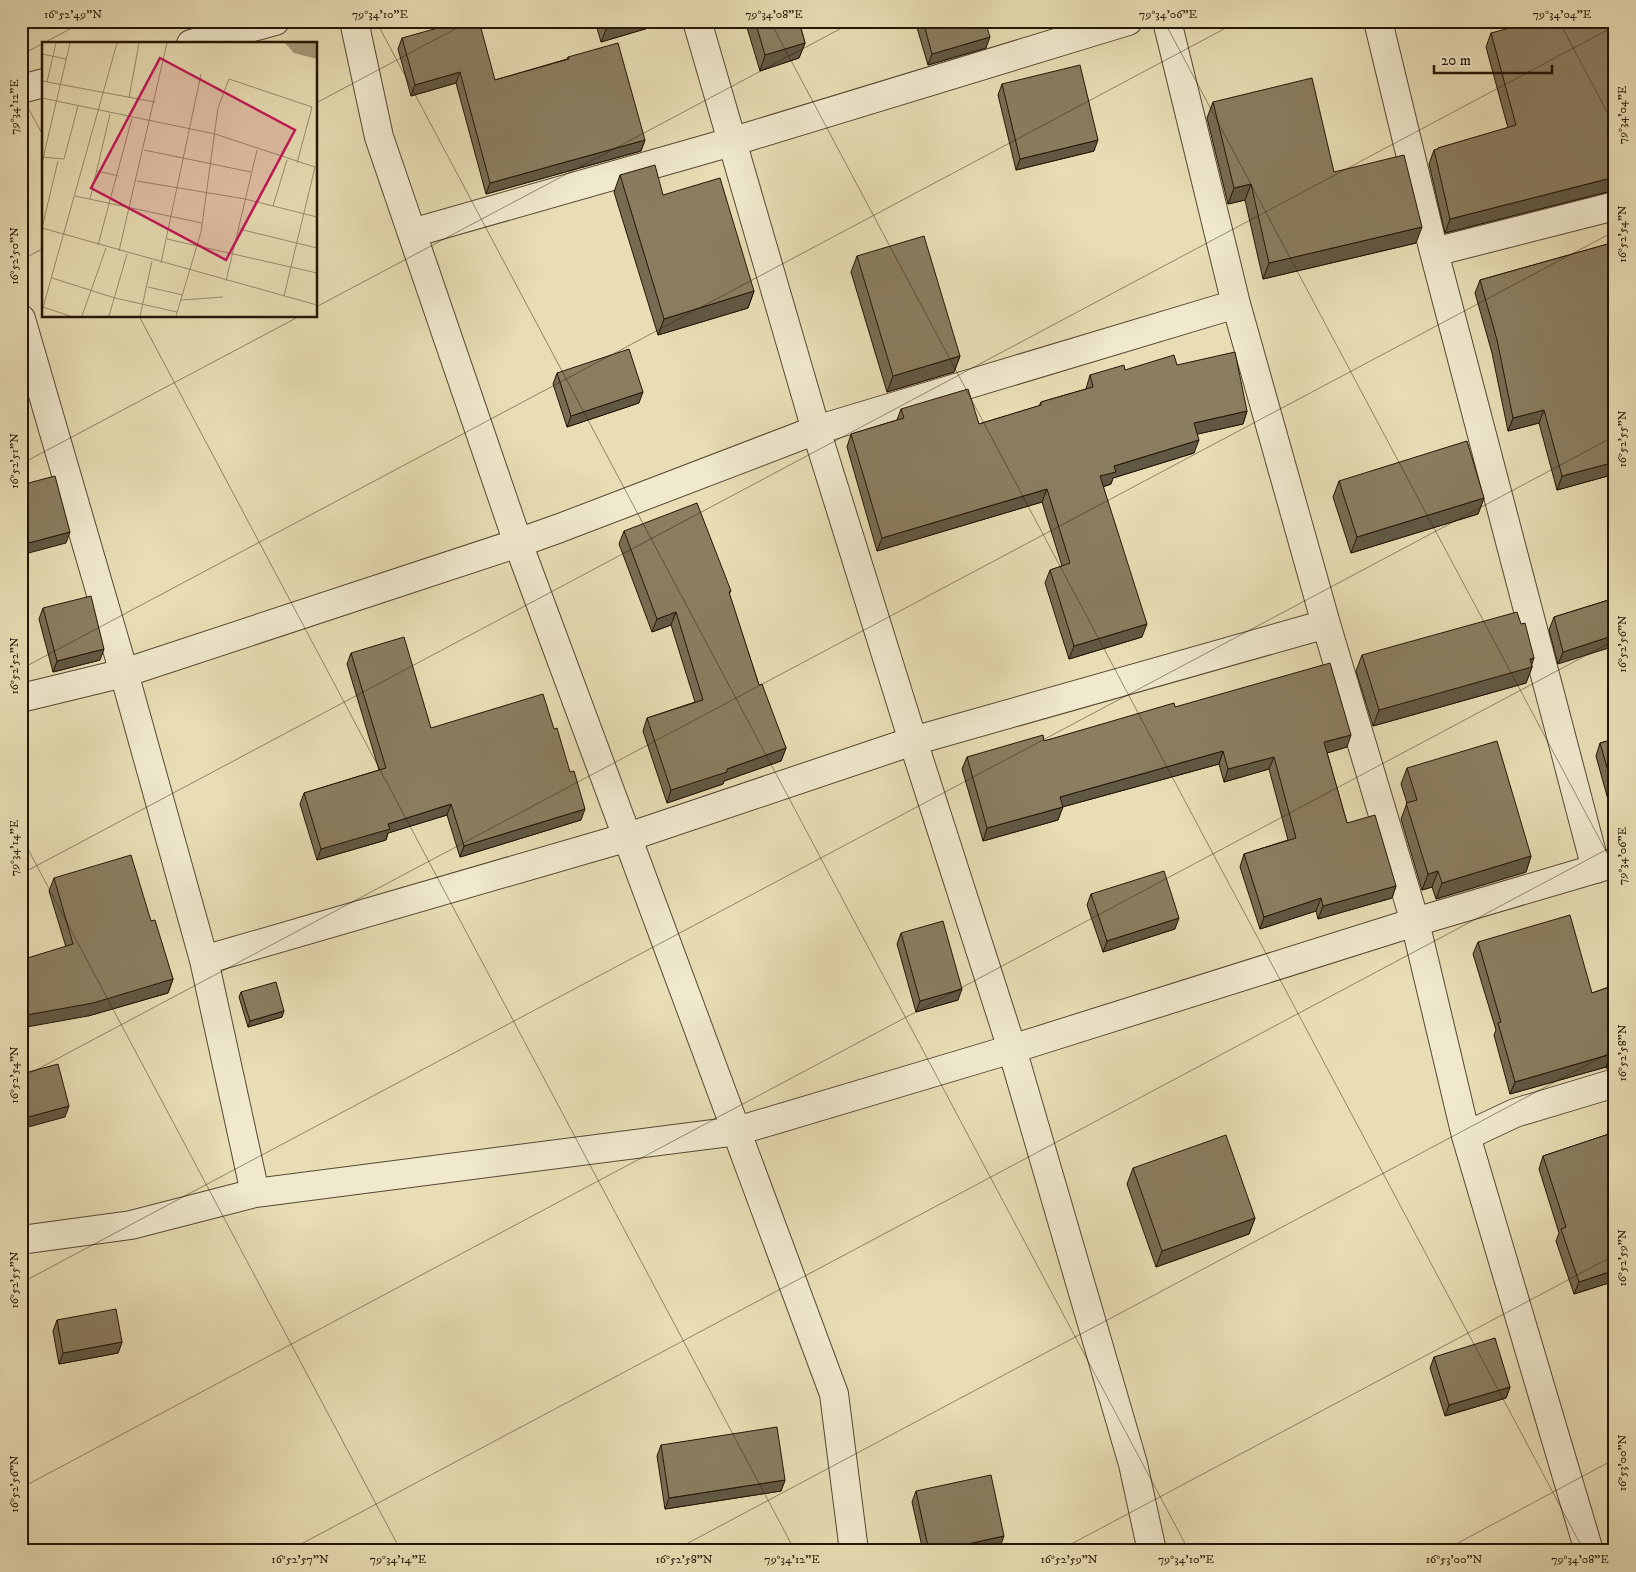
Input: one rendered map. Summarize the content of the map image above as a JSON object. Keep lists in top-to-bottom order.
{
  "scale_bar": "20 m",
  "coordinates": [
    "16°52'49\"N",
    "79°34'10\"E",
    "79°34'08\"E",
    "79°34'06\"E",
    "79°34'04\"E",
    "79°34'12\"E",
    "16°52'54\"N",
    "16°52'50\"N",
    "16°52'55\"N",
    "16°52'51\"N",
    "16°52'56\"N",
    "16°52'52\"N",
    "79°34'14\"E",
    "16°52'58\"N",
    "16°52'59\"N",
    "16°53'00\"N",
    "16°52'57\"N"
  ]
}
